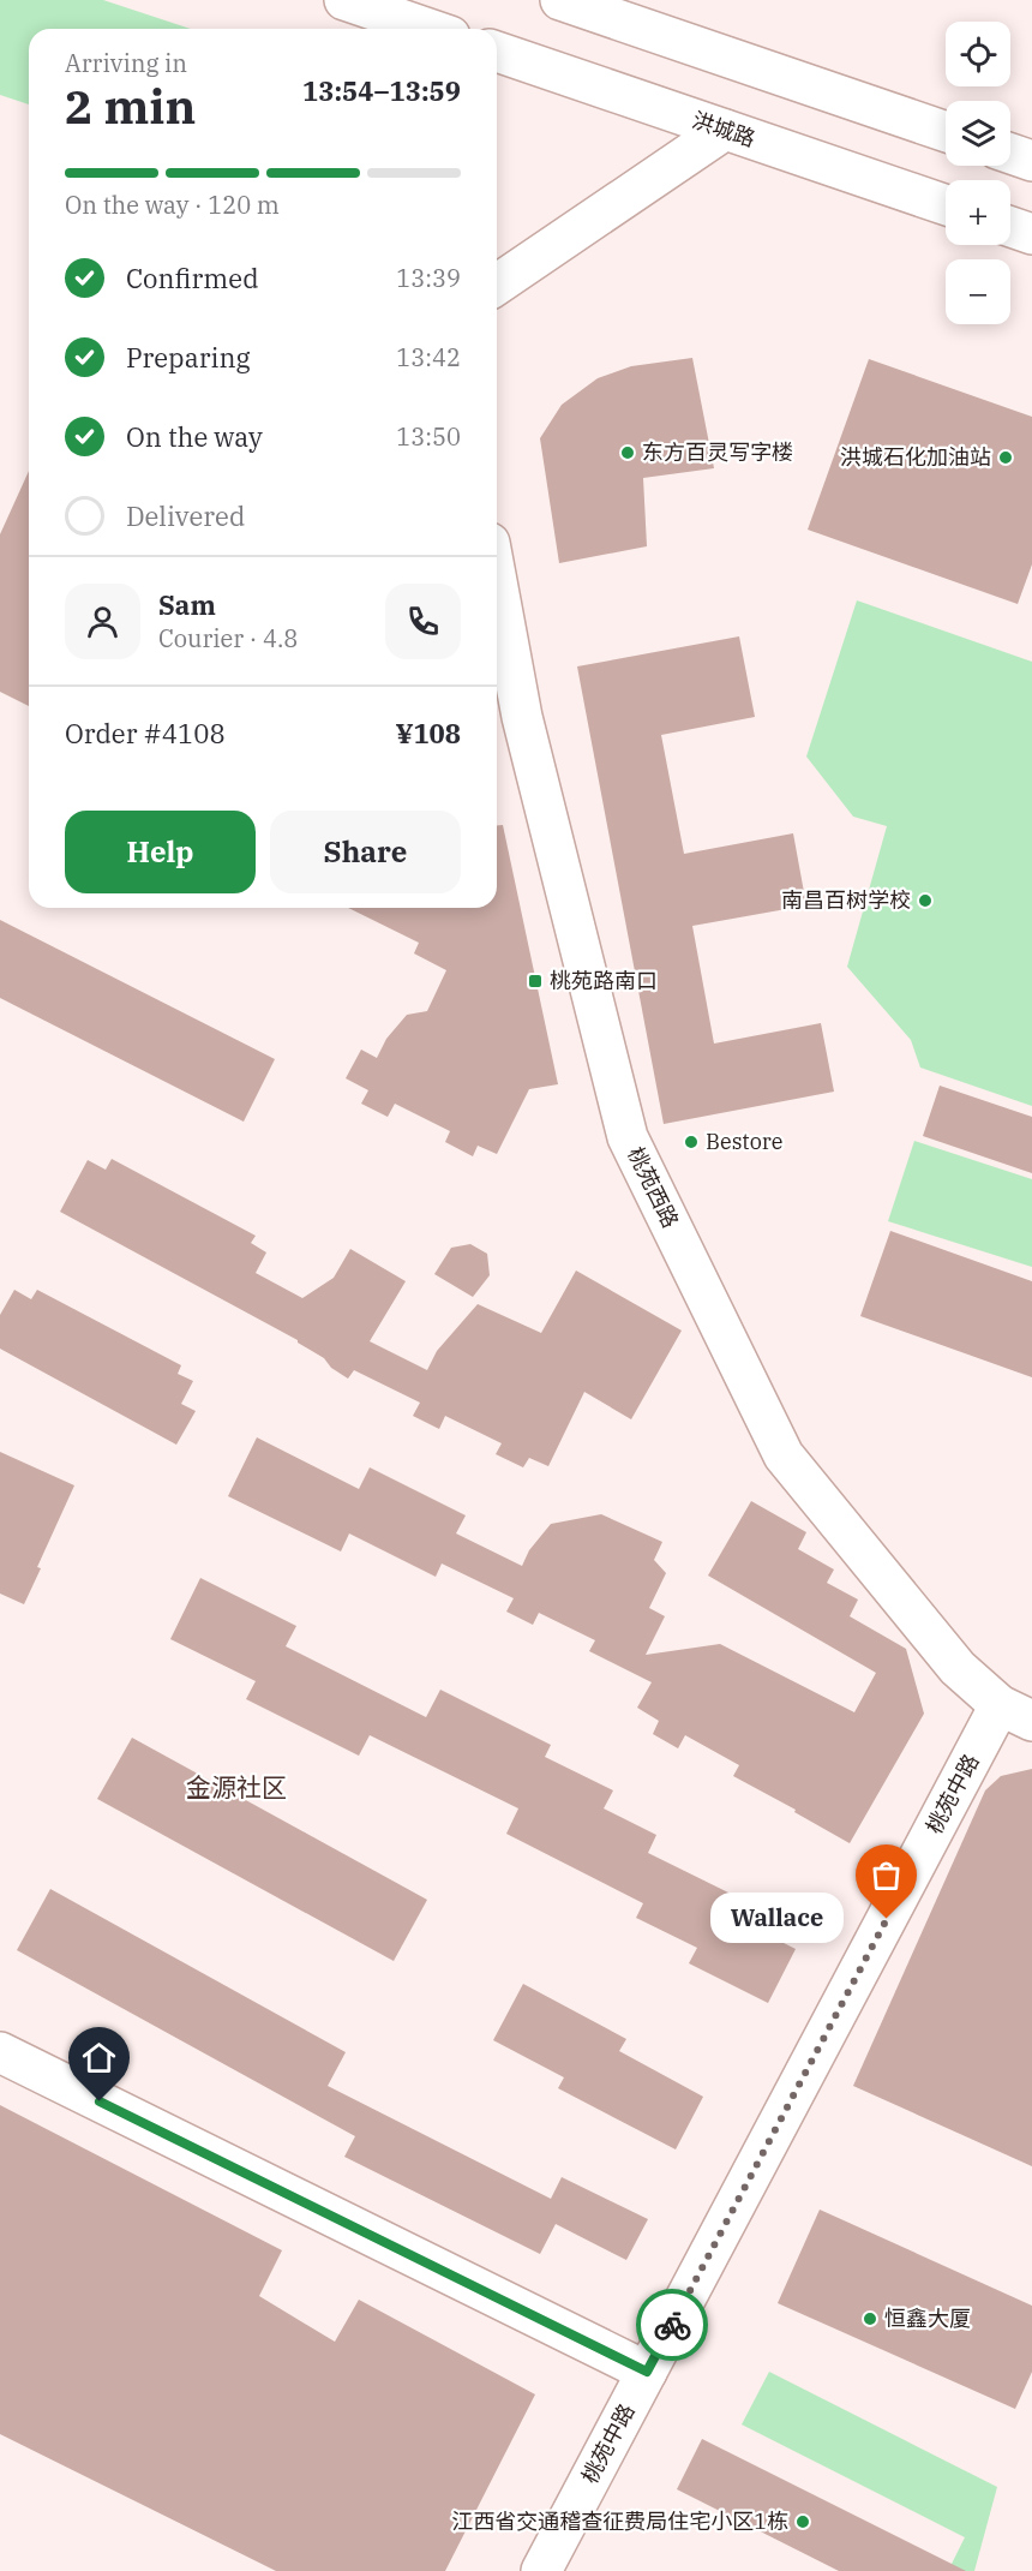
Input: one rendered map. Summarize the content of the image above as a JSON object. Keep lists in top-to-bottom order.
{
  "streets": {
    "main road": ["洪城路", "桃苑西路", "桃苑中路"]
  },
  "crossings": [
    ["桃苑西路", "桃苑中路"]
  ],
  "districts": ["金源社区"],
  "places": {
    "other": [
      "东方百灵写字楼",
      "洪城石化加油站",
      "南昌百树学校",
      "Bestore",
      "Wallace",
      "恒鑫大厦",
      "江西省交通稽查征费局住宅小区1栋"
    ],
    "transit": ["桃苑路南口"]
  },
  "page": {
    "map_buttons": ["+", "−"],
    "heading": ["2 min", "Arriving in", "13:54–13:59"],
    "panel": [
      "Sam",
      "Courier · 4.8",
      "Order #4108",
      "¥108"
    ],
    "bar": "On the way · 120 m",
    "list": [
      ["Confirmed", "13:39"],
      ["Preparing", "13:42"],
      ["On the way", "13:50"],
      "Delivered"
    ],
    "buttons": ["Help", "Share"],
    "bubble": "Wallace"
  }
}
